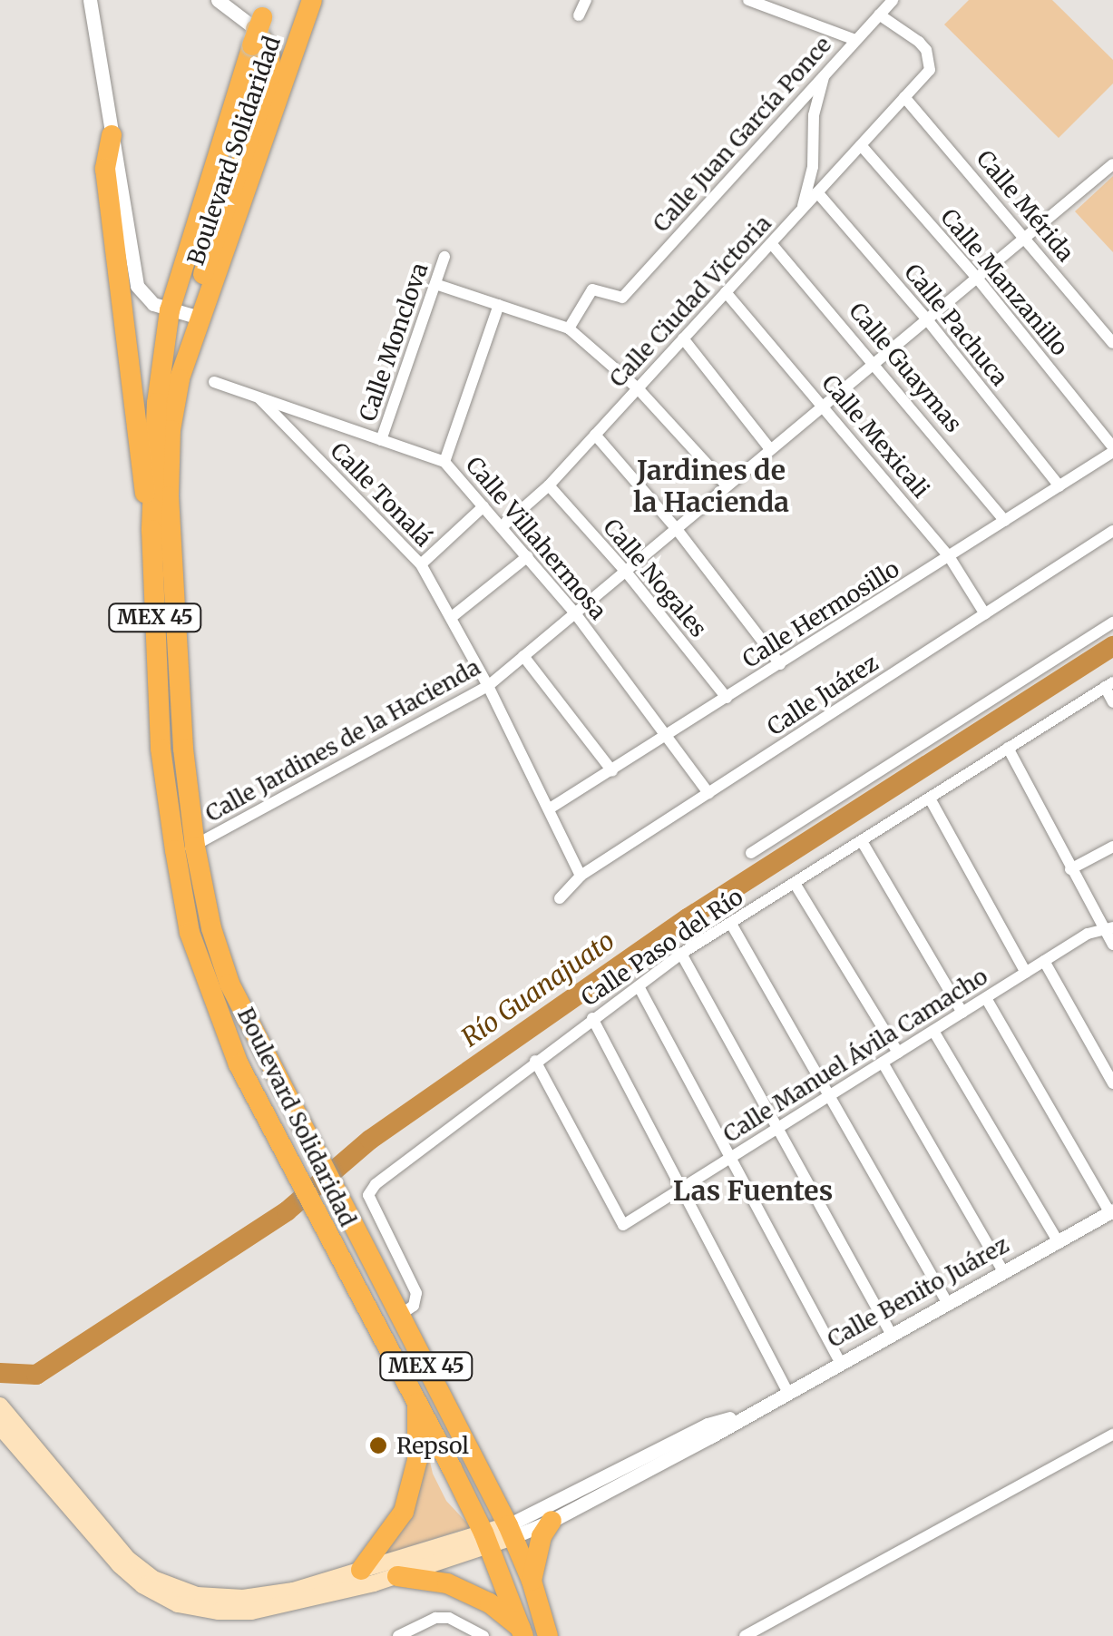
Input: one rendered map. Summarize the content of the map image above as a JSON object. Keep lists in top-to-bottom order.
{
  "streets": {
    "highway": ["Boulevard Solidaridad", "MEX 45"],
    "street": [
      "Calle Juan García Ponce",
      "Calle Mérida",
      "Calle Manzanillo",
      "Calle Ciudad Victoria",
      "Calle Pachuca",
      "Calle Monclova",
      "Calle Guaymas",
      "Calle Mexicali",
      "Calle Tonalá",
      "Calle Villahermosa",
      "Calle Nogales",
      "Calle Hermosillo",
      "Calle Juárez",
      "Calle Jardines de la Hacienda",
      "Calle Paso del Río",
      "Calle Manuel Ávila Camacho",
      "Calle Benito Juárez"
    ]
  },
  "crossings": [
    ["Calle Juan García Ponce", "Calle Ciudad Victoria"],
    ["Boulevard Solidaridad", "Calle Jardines de la Hacienda"],
    ["Boulevard Solidaridad", "Calle Paso del Río"],
    ["Boulevard Solidaridad", "Calle Benito Juárez"],
    ["Calle Mérida", "Calle Ciudad Victoria"],
    ["Calle Mérida", "Calle Jardines de la Hacienda"],
    ["Calle Manzanillo", "Calle Ciudad Victoria"],
    ["Calle Manzanillo", "Calle Hermosillo"],
    ["Calle Manzanillo", "Calle Jardines de la Hacienda"],
    ["Calle Ciudad Victoria", "Calle Pachuca"],
    ["Calle Ciudad Victoria", "Calle Guaymas"],
    ["Calle Ciudad Victoria", "Calle Mexicali"],
    ["Calle Ciudad Victoria", "Calle Villahermosa"],
    ["Calle Ciudad Victoria", "Calle Nogales"],
    ["Calle Pachuca", "Calle Hermosillo"],
    ["Calle Pachuca", "Calle Jardines de la Hacienda"],
    ["Calle Monclova", "Calle Villahermosa"],
    ["Calle Guaymas", "Calle Hermosillo"],
    ["Calle Guaymas", "Calle Jardines de la Hacienda"],
    ["Calle Mexicali", "Calle Hermosillo"],
    ["Calle Mexicali", "Calle Juárez"],
    ["Calle Mexicali", "Calle Jardines de la Hacienda"],
    ["Calle Tonalá", "Calle Villahermosa"],
    ["Calle Tonalá", "Calle Hermosillo"],
    ["Calle Tonalá", "Calle Juárez"],
    ["Calle Tonalá", "Calle Jardines de la Hacienda"],
    ["Calle Villahermosa", "Calle Hermosillo"],
    ["Calle Villahermosa", "Calle Juárez"],
    ["Calle Villahermosa", "Calle Jardines de la Hacienda"],
    ["Calle Nogales", "Calle Hermosillo"],
    ["Calle Nogales", "Calle Jardines de la Hacienda"],
    ["Calle Paso del Río", "Calle Manuel Ávila Camacho"]
  ],
  "districts": ["Jardines de la Hacienda", "Las Fuentes"],
  "water": ["Río Guanajuato"],
  "places": ["Repsol"]
}
